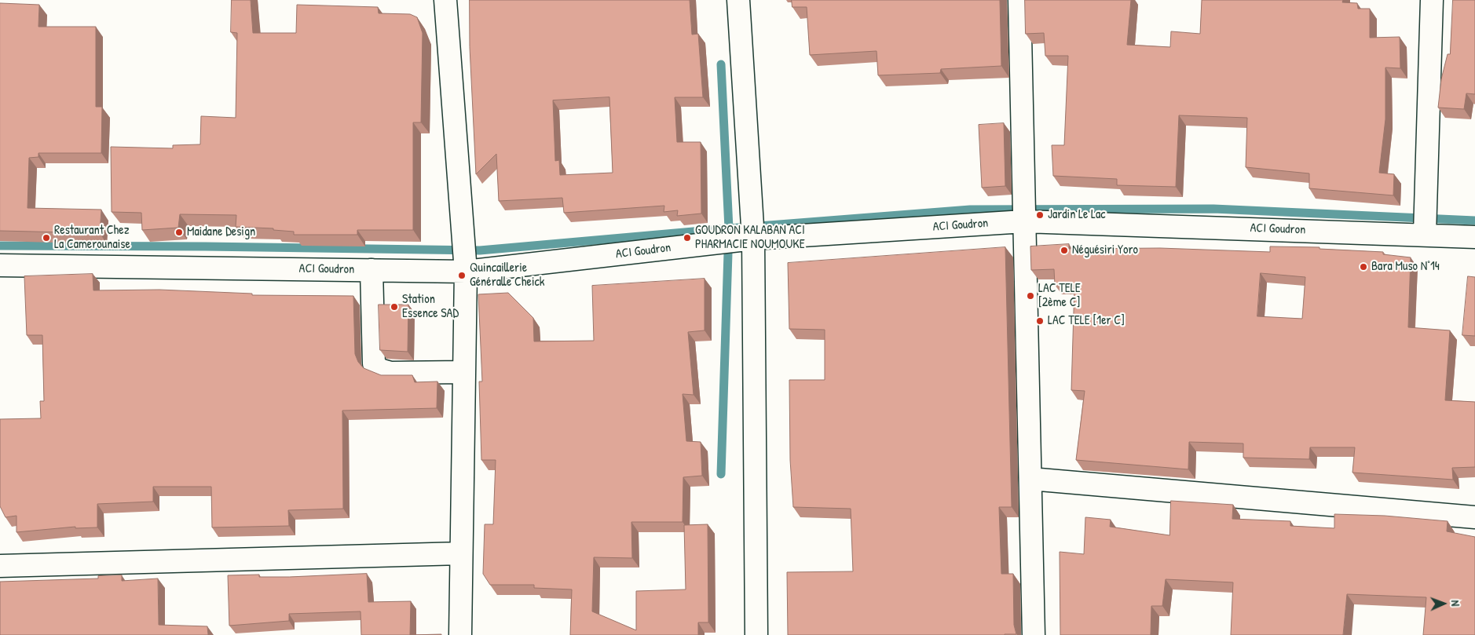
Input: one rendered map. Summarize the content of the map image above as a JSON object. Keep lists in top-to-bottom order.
{
  "streets": {
    "street": ["ACI Goudron"]
  },
  "places": [
    "Jardin Le Lac",
    "Maidane Design",
    "Restaurant Chez La Camerounaise",
    "GOUDRON KALABAN ACI PHARMACIE NOUMOUKE",
    "Néguésiri Yoro",
    "Bara Muso N°14",
    "Quincaillerie Généralle Cheick",
    "LAC TELE [2ème C]",
    "Station Essence SAD",
    "LAC TELE [1er C]"
  ],
  "north": "right"
}
